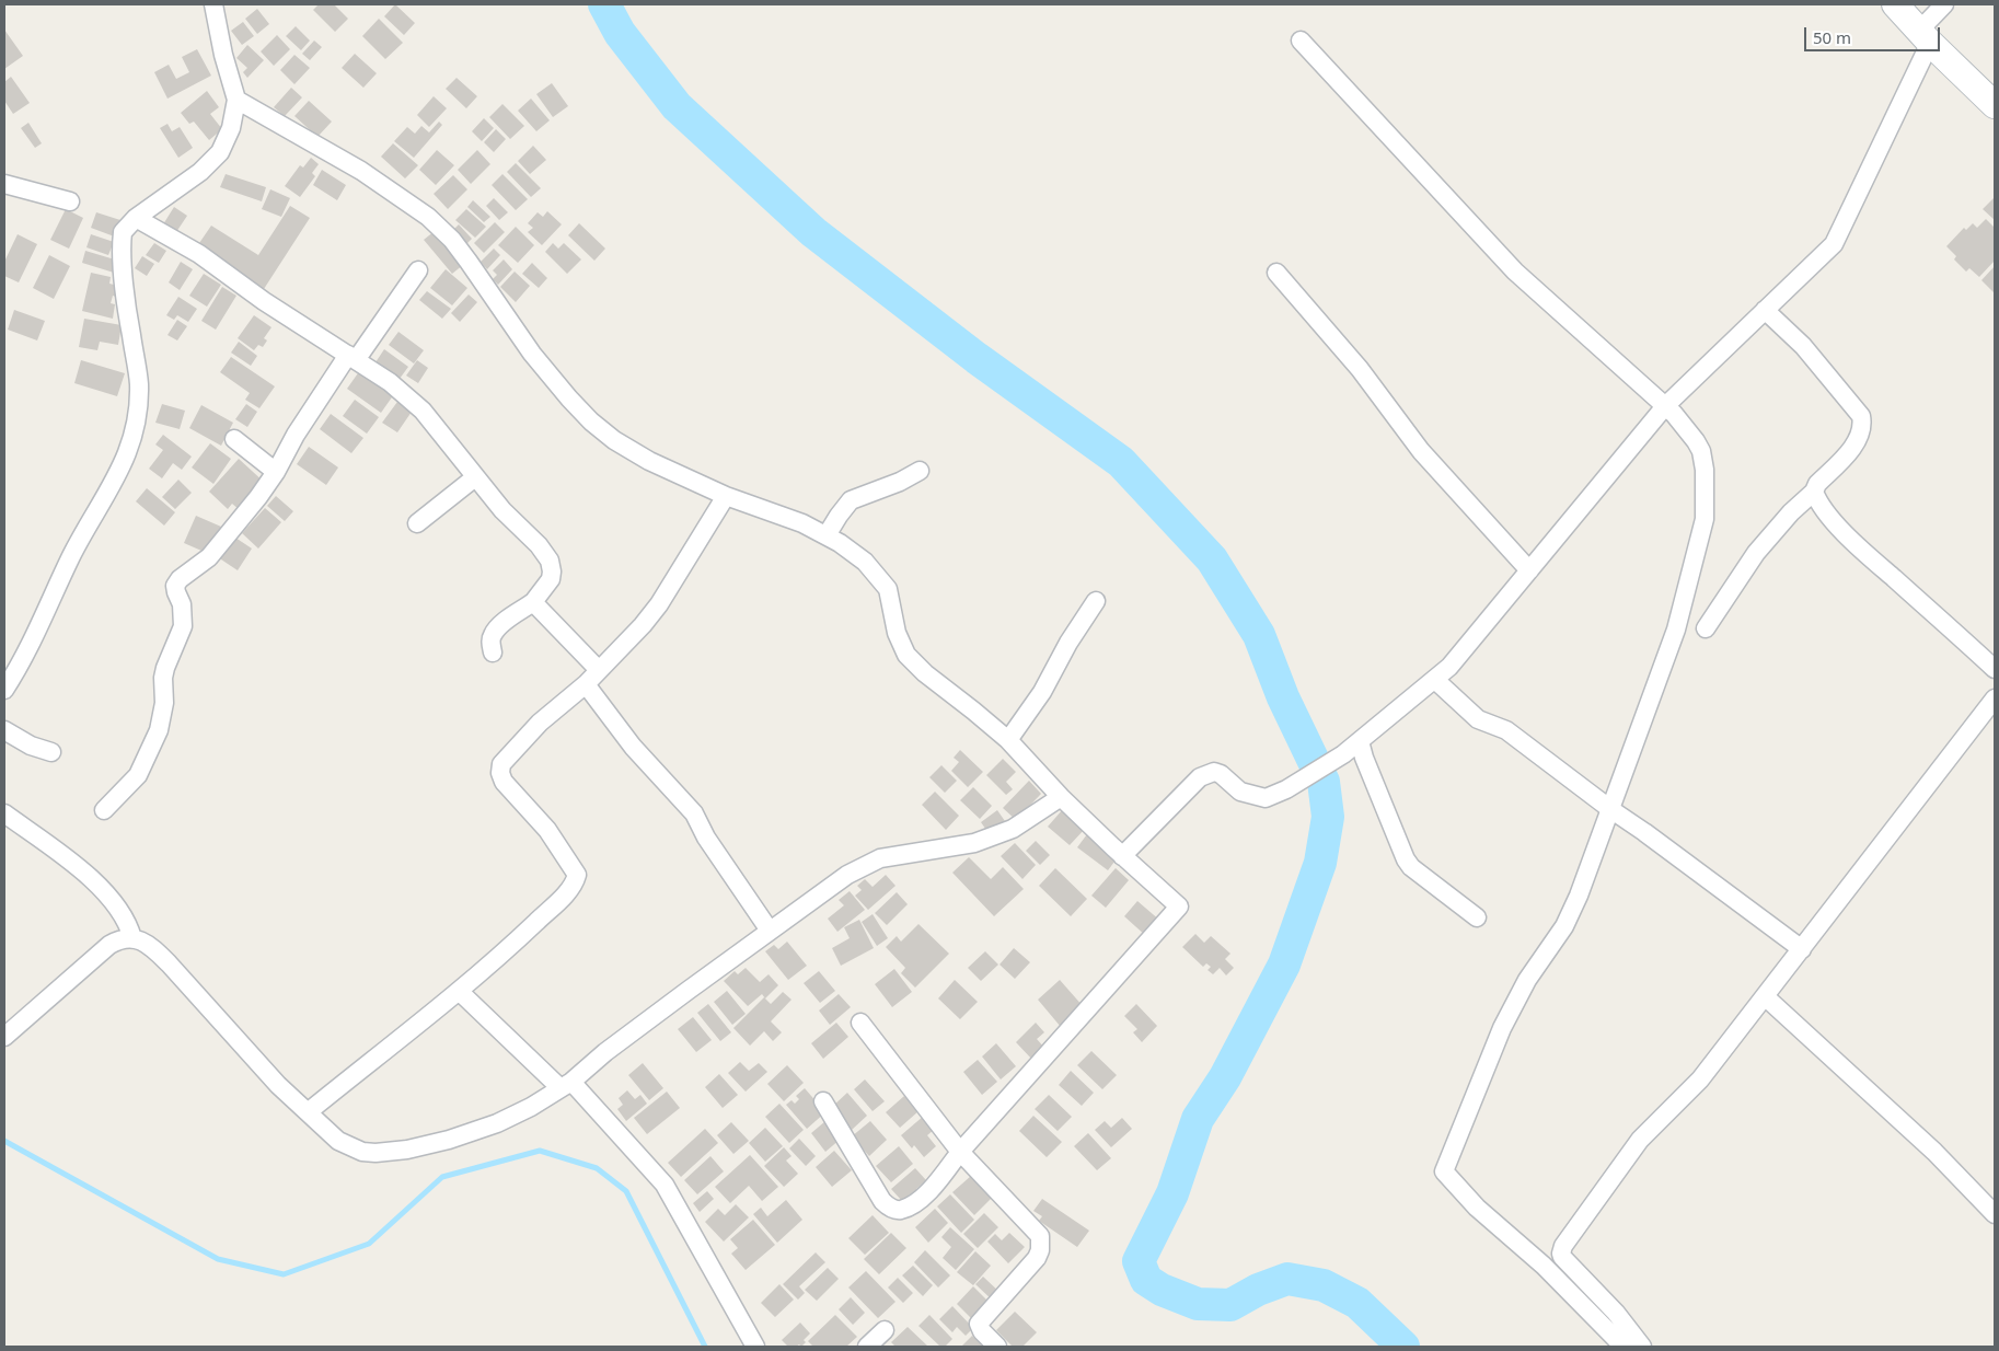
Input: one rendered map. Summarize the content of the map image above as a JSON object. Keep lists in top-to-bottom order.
{
  "scale_bar": "50 m"
}
